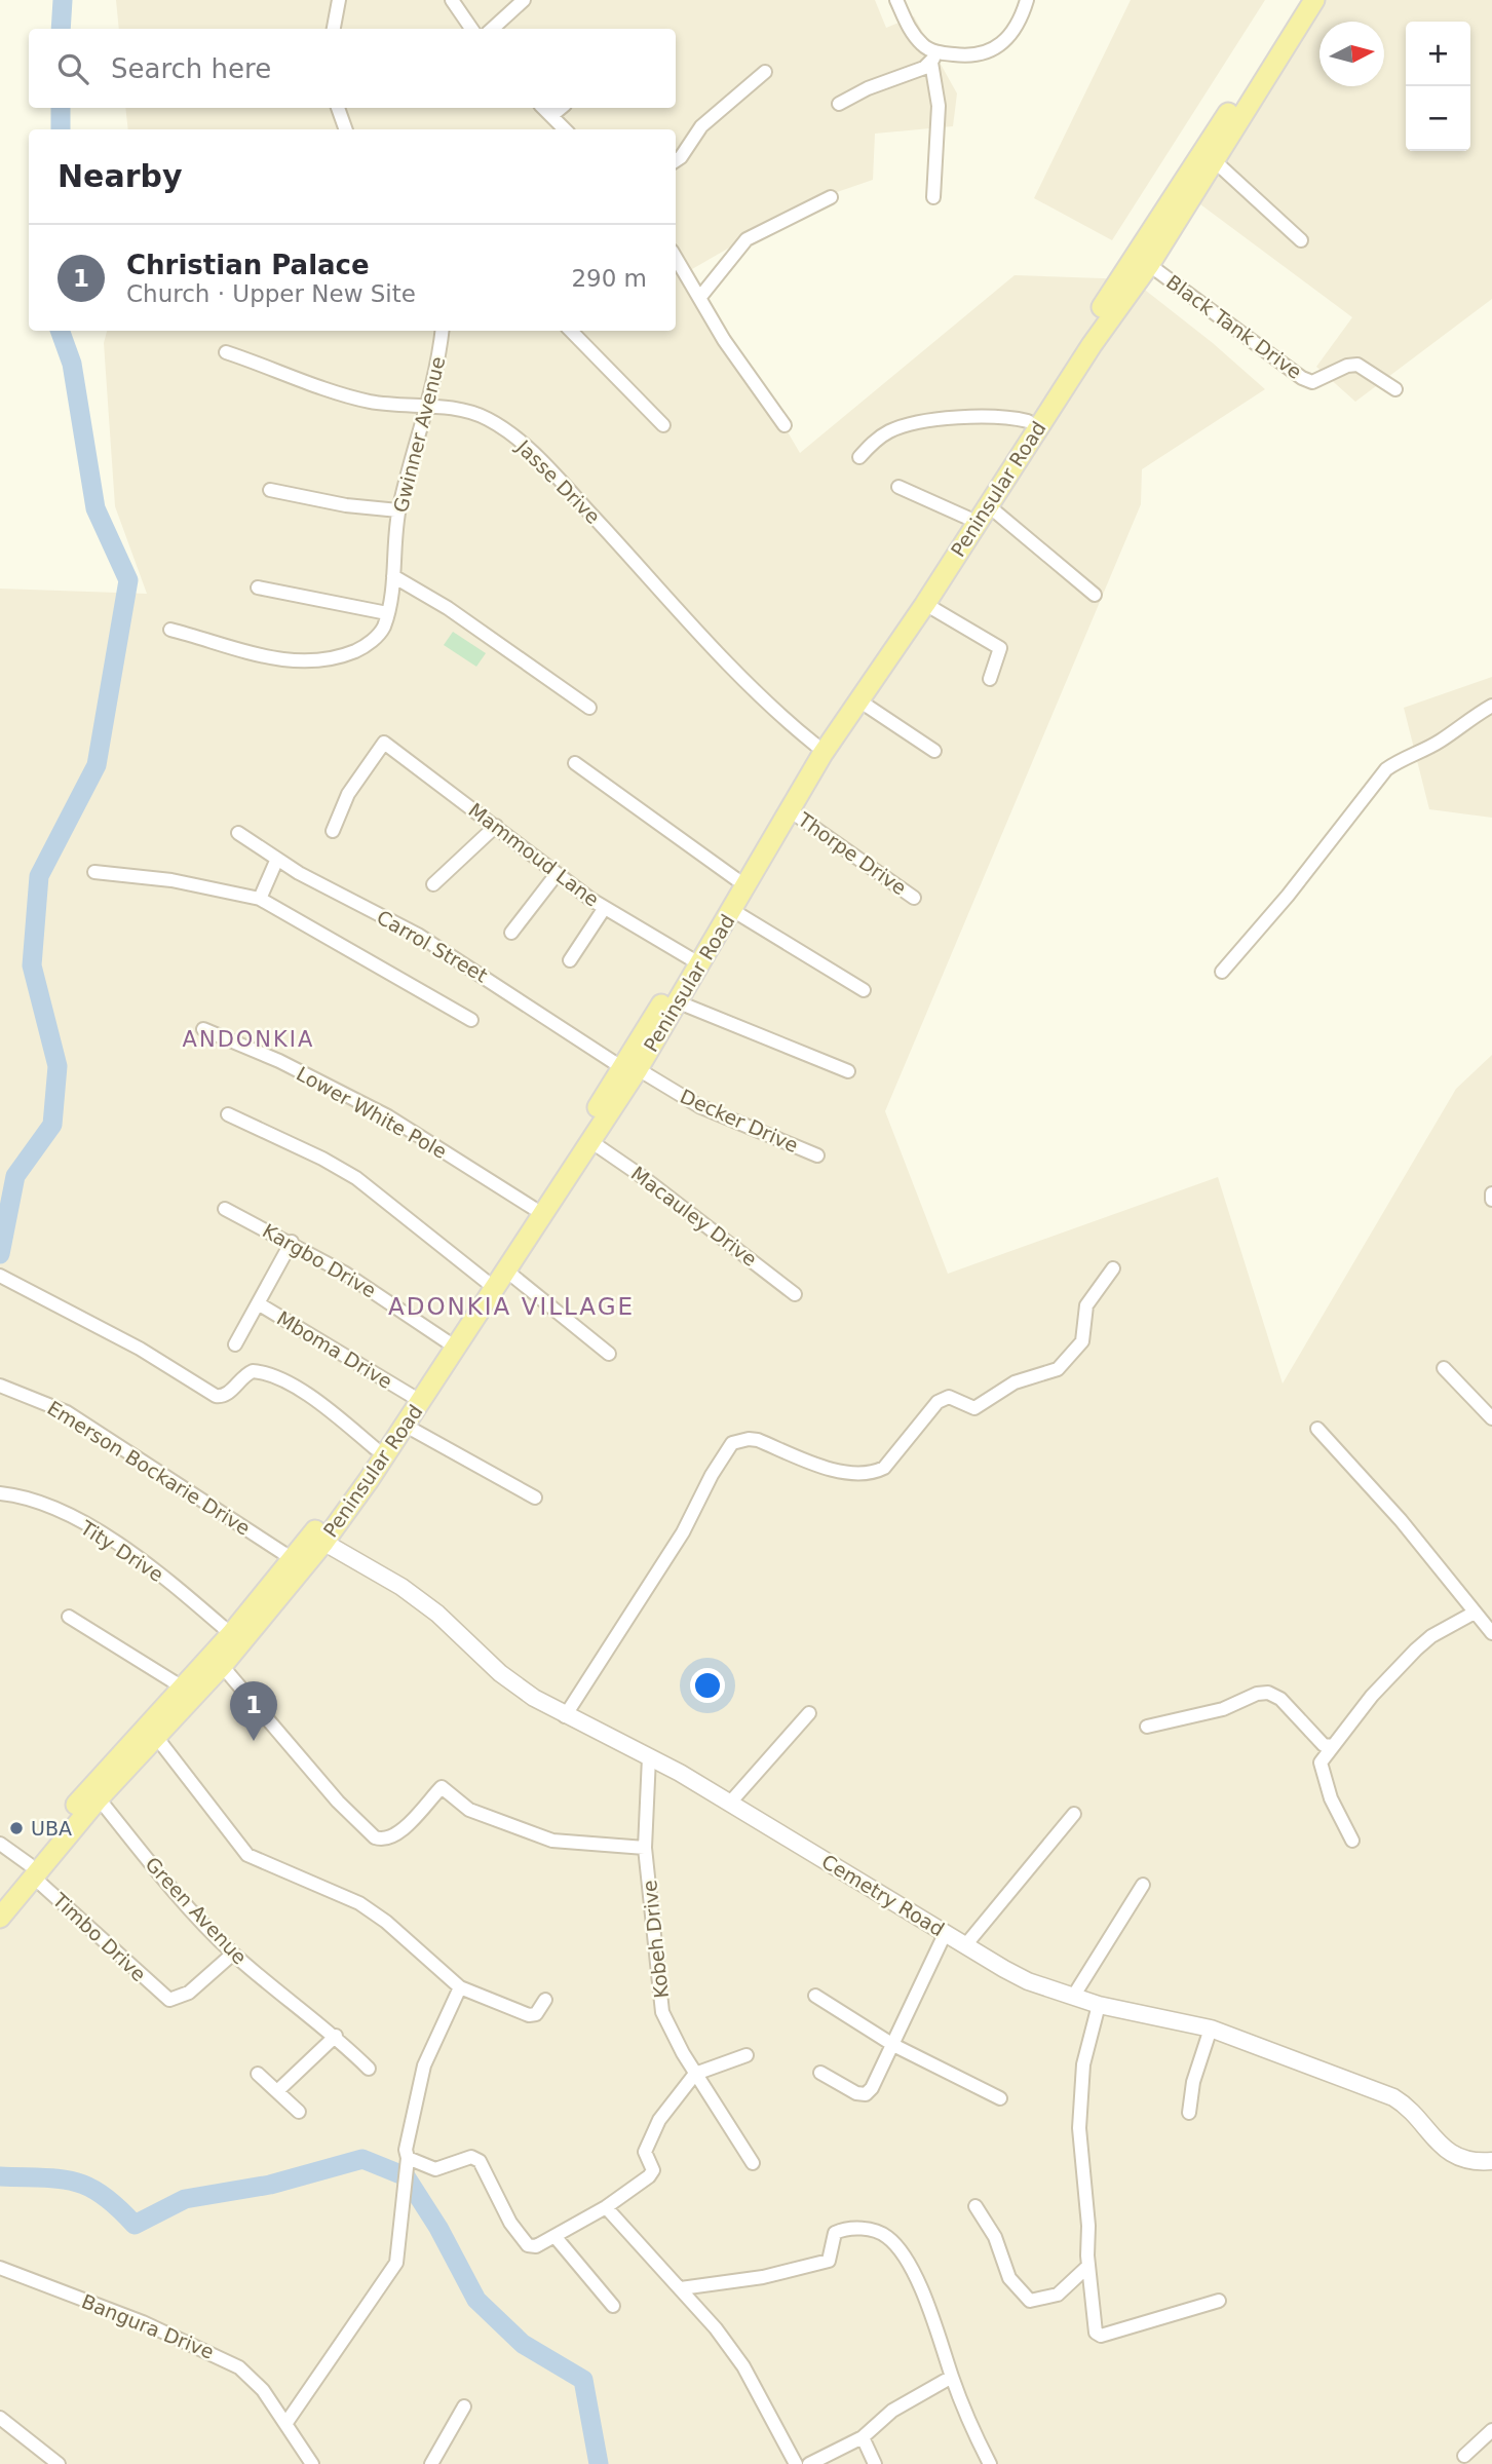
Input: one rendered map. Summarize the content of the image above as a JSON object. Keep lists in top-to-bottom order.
{
  "streets": {
    "main road": ["Peninsular Road"],
    "street": [
      "Black Tank Drive",
      "Gwinner Avenue",
      "Jasse Drive",
      "Thorpe Drive",
      "Mammoud Lane",
      "Carrol Street",
      "Lower White Pole",
      "Decker Drive",
      "Macauley Drive",
      "Kargbo Drive",
      "Mboma Drive",
      "Emerson Bockarie Drive",
      "Tity Drive",
      "Cemetry Road",
      "Green Avenue",
      "Timbo Drive",
      "Kobeh Drive",
      "Bangura Drive"
    ]
  },
  "crossings": [
    ["Black Tank Drive", "Peninsular Road"],
    ["Gwinner Avenue", "Jasse Drive"],
    ["Jasse Drive", "Peninsular Road"],
    ["Peninsular Road", "Thorpe Drive"],
    ["Peninsular Road", "Mammoud Lane"],
    ["Peninsular Road", "Carrol Street"],
    ["Peninsular Road", "Lower White Pole"],
    ["Peninsular Road", "Decker Drive"],
    ["Peninsular Road", "Macauley Drive"],
    ["Peninsular Road", "Kargbo Drive"],
    ["Peninsular Road", "Mboma Drive"],
    ["Peninsular Road", "Emerson Bockarie Drive"],
    ["Peninsular Road", "Tity Drive"],
    ["Peninsular Road", "Cemetry Road"],
    ["Peninsular Road", "Green Avenue"],
    ["Peninsular Road", "Timbo Drive"],
    ["Carrol Street", "Decker Drive"],
    ["Cemetry Road", "Kobeh Drive"],
    ["Green Avenue", "Timbo Drive"]
  ],
  "districts": ["ANDONKIA", "ADONKIA VILLAGE"],
  "places": ["UBA"],
  "north": "right",
  "page": {
    "map_buttons": ["+", "−"],
    "search": "Search here",
    "heading": "Nearby",
    "list": [
      {
        "mark": "1",
        "name": "Christian Palace",
        "note": "Church · Upper New Site",
        "value": "290 m"
      }
    ],
    "pins": "1"
  }
}
